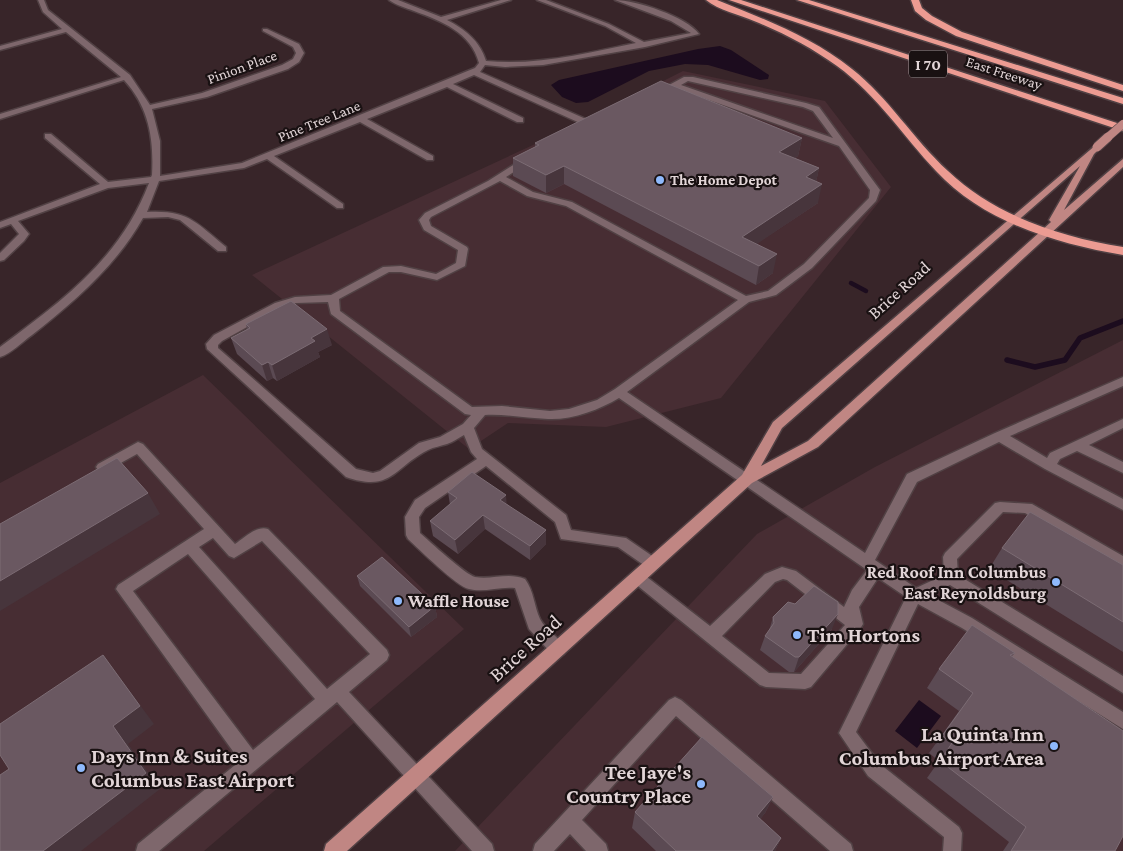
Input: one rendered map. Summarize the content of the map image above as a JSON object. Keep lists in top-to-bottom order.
{
  "streets": {
    "highway": ["I 70", "East Freeway"],
    "main road": ["Brice Road"],
    "street": ["Pinion Place", "Pine Tree Lane"]
  },
  "places": [
    "The Home Depot",
    "Red Roof Inn Columbus East Reynoldsburg",
    "Waffle House",
    "Tim Hortons",
    "La Quinta Inn Columbus Airport Area",
    "Days Inn & Suites Columbus East Airport",
    "Tee Jaye's Country Place"
  ]
}
